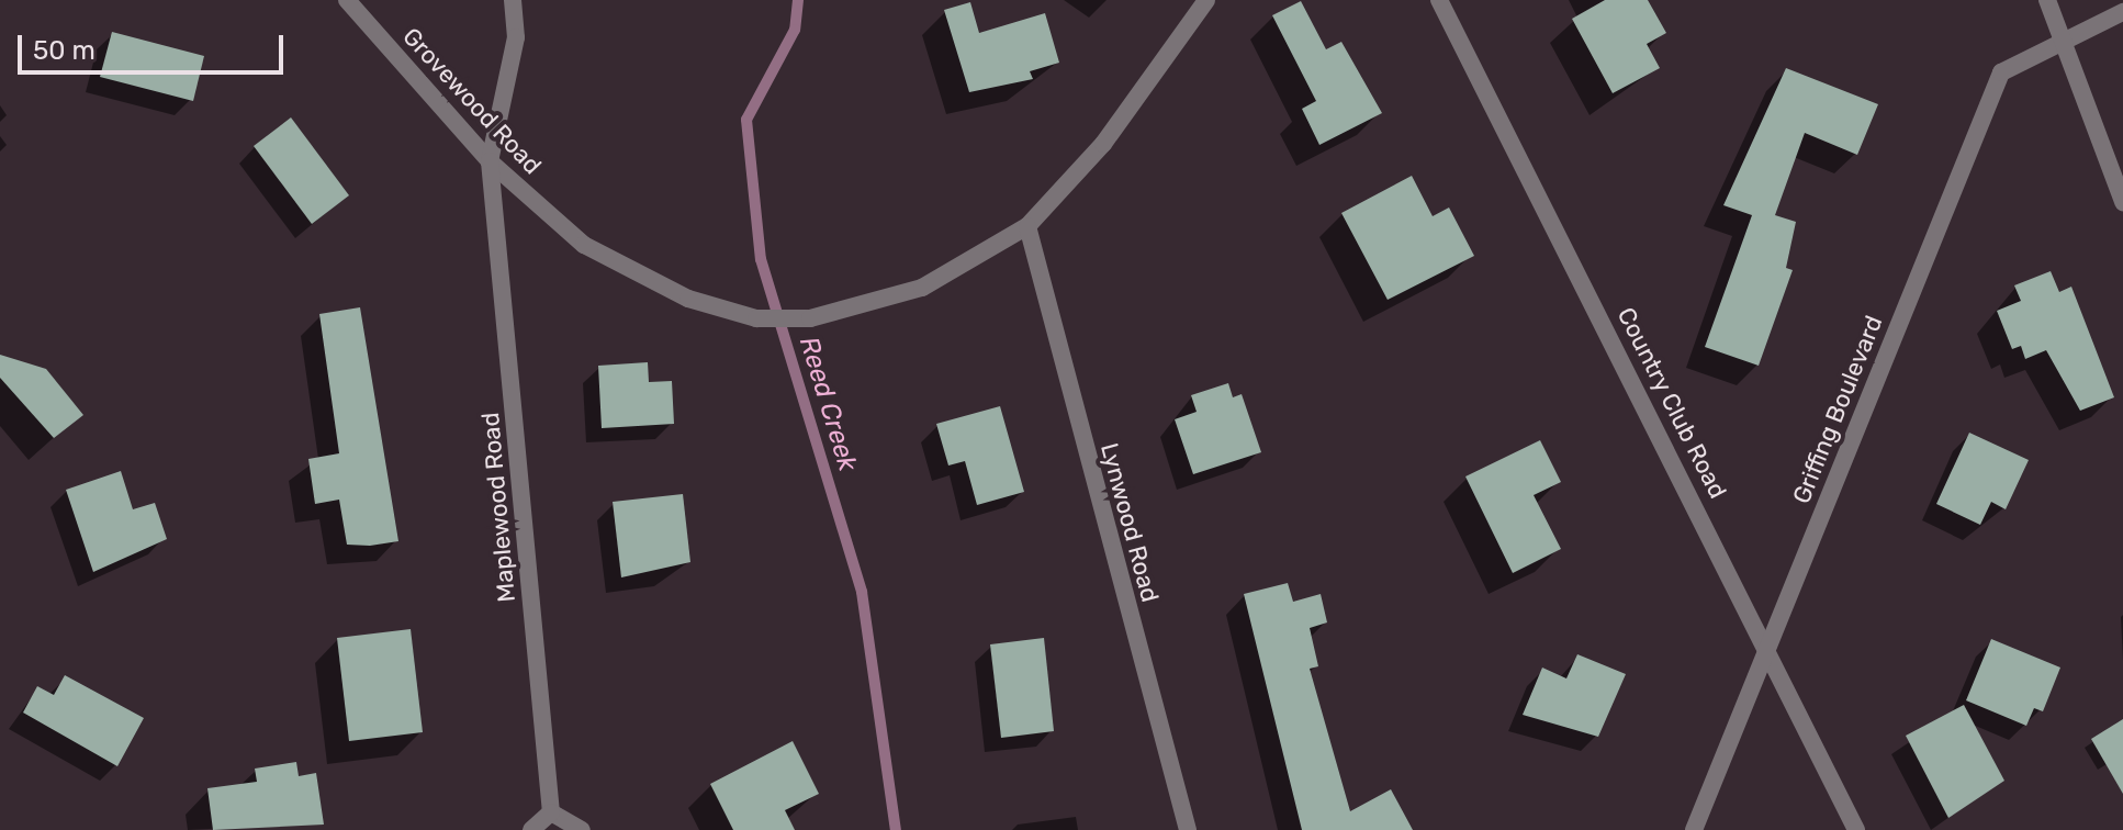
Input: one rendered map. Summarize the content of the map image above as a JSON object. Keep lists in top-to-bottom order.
{
  "streets": {
    "street": [
      "Grovewood Road",
      "Country Club Road",
      "Griffing Boulevard",
      "Maplewood Road",
      "Lynwood Road"
    ]
  },
  "crossings": [
    ["Grovewood Road", "Maplewood Road"],
    ["Grovewood Road", "Lynwood Road"],
    ["Country Club Road", "Griffing Boulevard"]
  ],
  "water": ["Reed Creek"],
  "scale_bar": "50 m"
}
